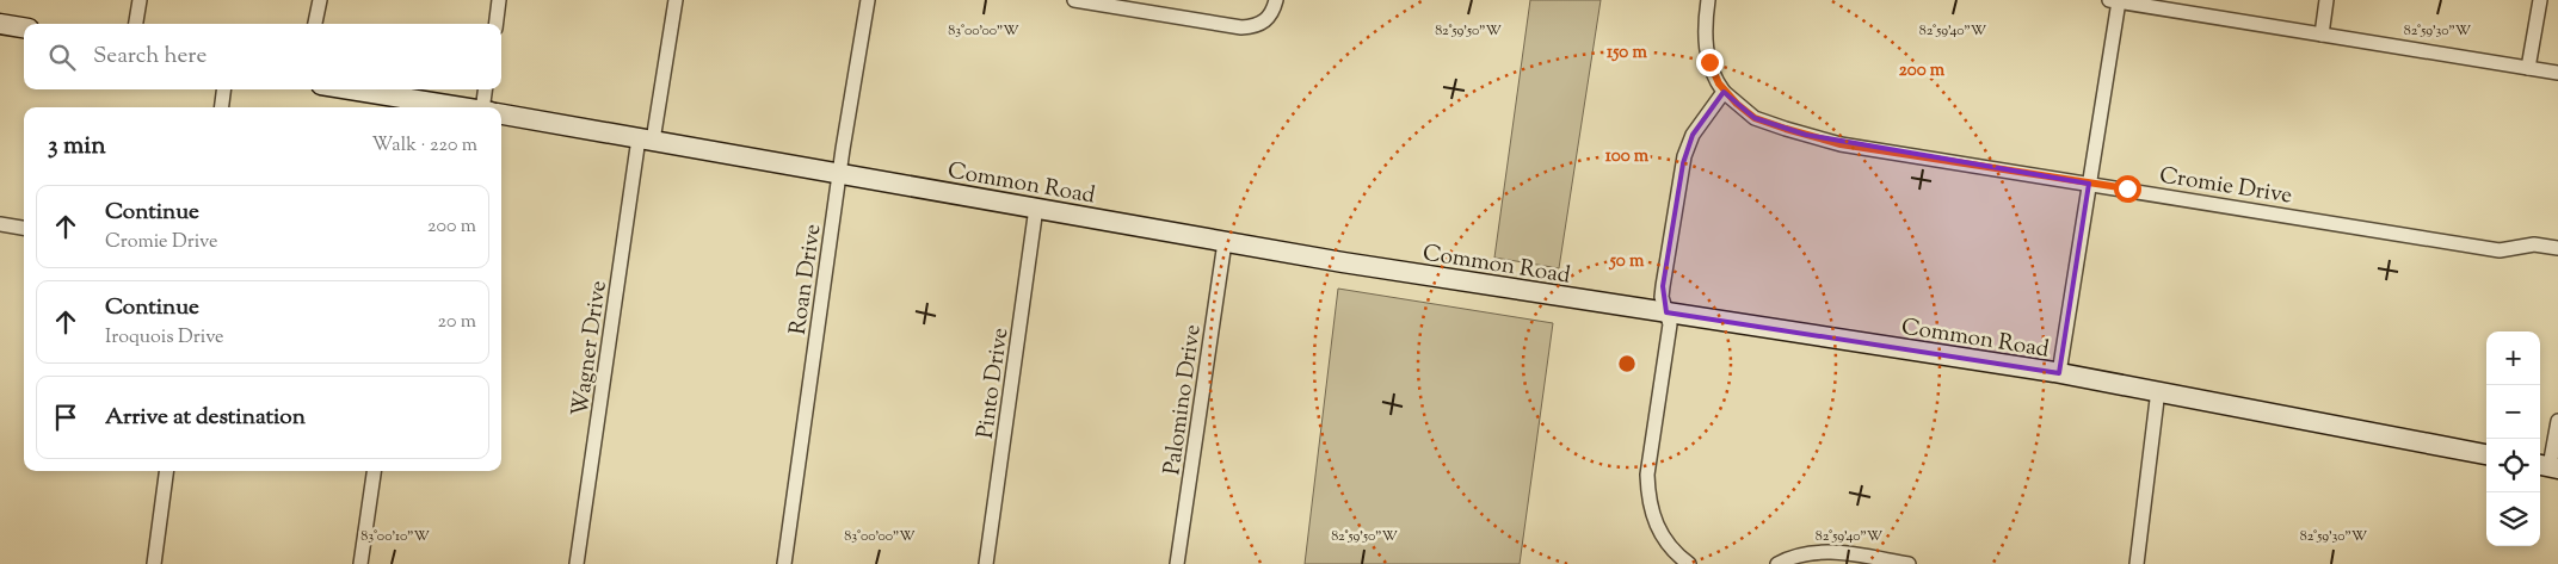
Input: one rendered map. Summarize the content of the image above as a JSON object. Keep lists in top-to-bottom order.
{
  "streets": {
    "street": [
      "Common Road",
      "Cromie Drive",
      "Roan Drive",
      "Wagner Drive",
      "Pinto Drive",
      "Palomino Drive"
    ]
  },
  "crossings": [
    ["Common Road", "Roan Drive"],
    ["Common Road", "Wagner Drive"],
    ["Common Road", "Pinto Drive"],
    ["Common Road", "Palomino Drive"]
  ],
  "page": {
    "search": "Search here",
    "heading": ["3 min", "Walk · 220 m"],
    "list": [
      ["Continue", "Cromie Drive", "200 m"],
      ["Continue", "Iroquois Drive", "20 m"],
      "Arrive at destination"
    ],
    "map_buttons": ["+", "−"]
  },
  "coordinates": [
    "83°00'00\"W",
    "82°59'40\"W",
    "82°59'30\"W",
    "82°59'50\"W",
    "83°00'10\"W"
  ],
  "rings": [
    "150 m",
    "200 m",
    "100 m",
    "50 m"
  ]
}
